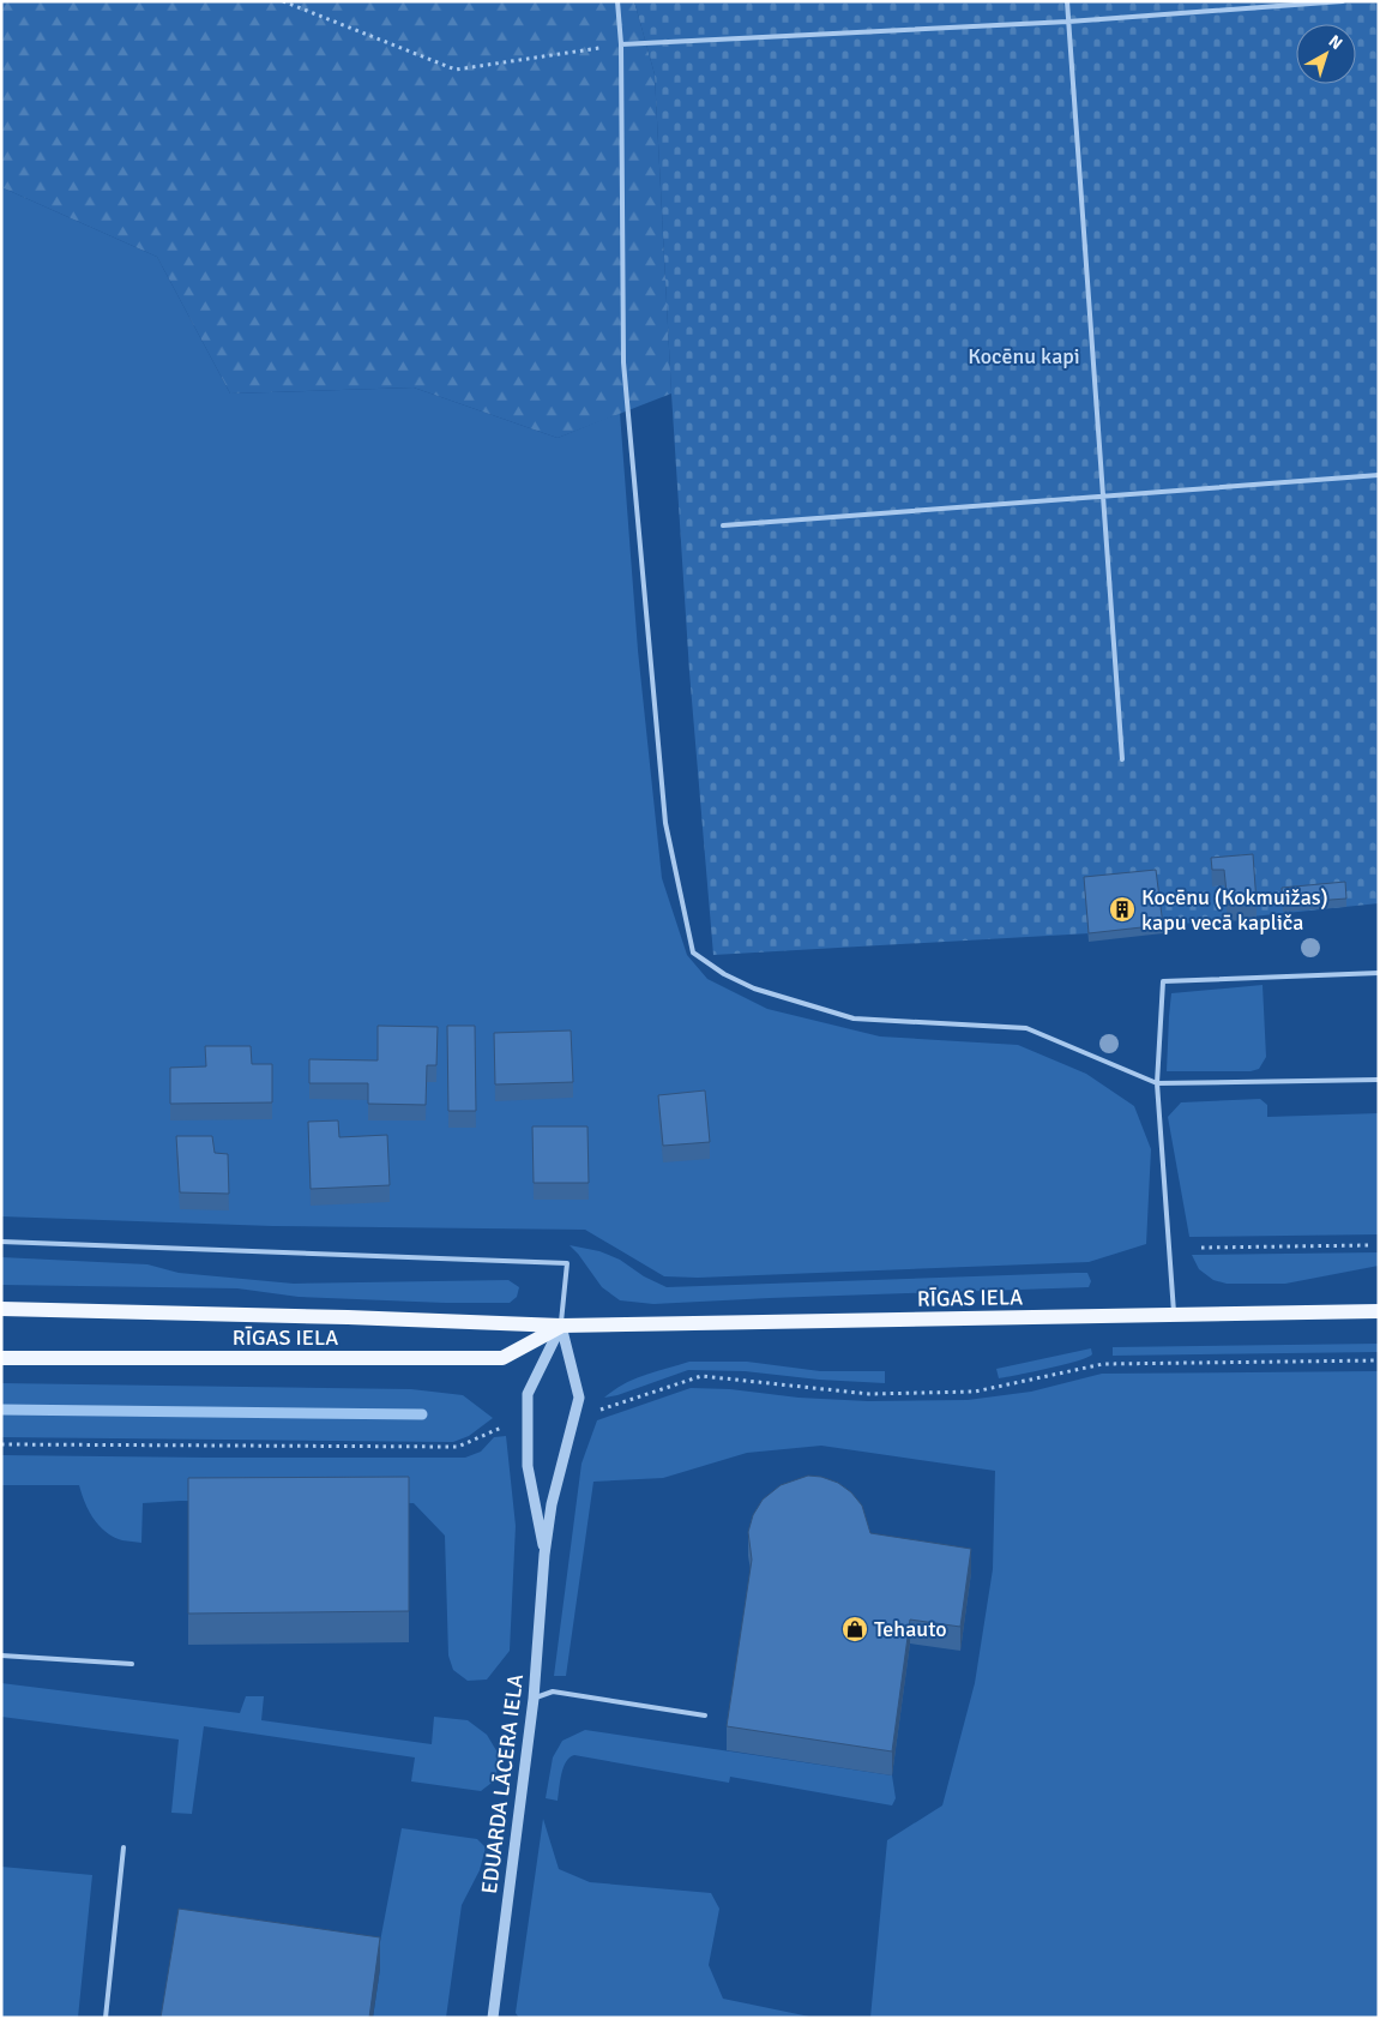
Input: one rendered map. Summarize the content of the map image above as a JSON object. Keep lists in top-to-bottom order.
{
  "streets": {
    "main road": ["RĪGAS IELA"],
    "street": ["EDUARDA LĀCERA IELA"]
  },
  "crossings": [
    ["RĪGAS IELA", "EDUARDA LĀCERA IELA"]
  ],
  "parks": ["Kocēnu kapi"],
  "places": {
    "building": ["Kocēnu (Kokmuižas) kapu vecā kapliča"],
    "shop": ["Tehauto"]
  },
  "north": "top right"
}
